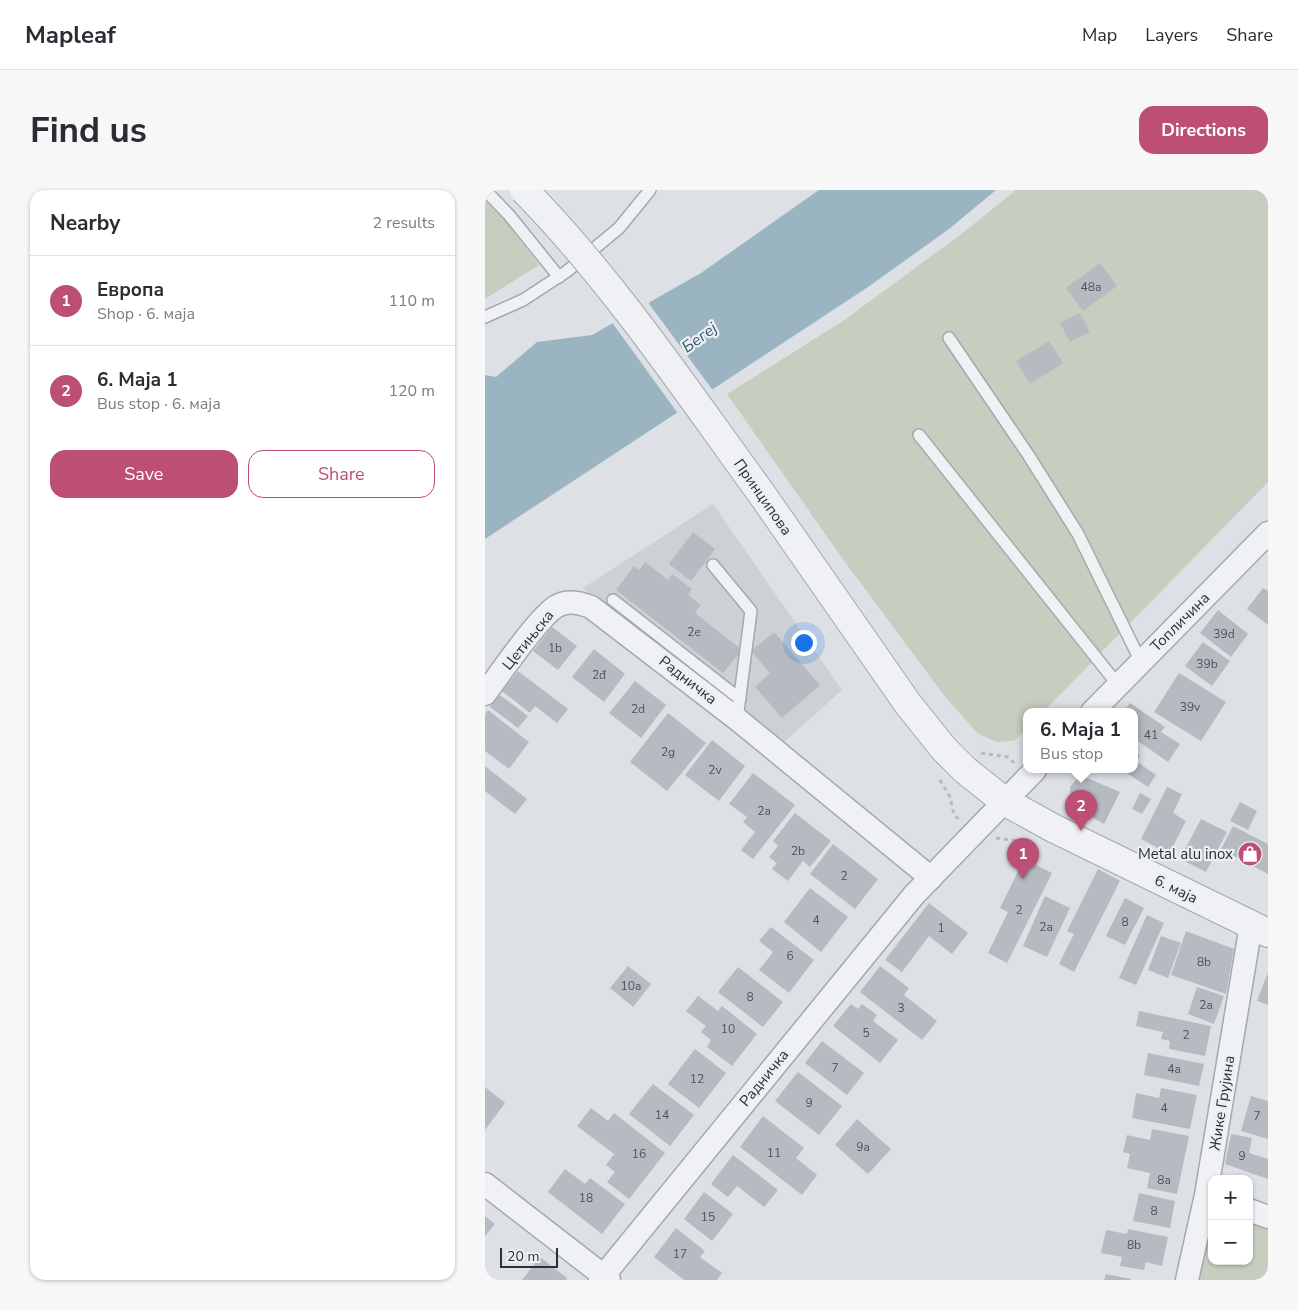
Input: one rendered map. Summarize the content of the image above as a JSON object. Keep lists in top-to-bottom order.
{
  "streets": {
    "street": [
      "Принципова",
      "Топличина",
      "Цетињска",
      "Радничка",
      "6. маја",
      "Жике Грујина"
    ]
  },
  "crossings": [
    ["Принципова", "Радничка"],
    ["Принципова", "6. маја"],
    ["Цетињска", "Радничка"],
    ["Радничка", "6. маја"],
    ["6. маја", "Жике Грујина"]
  ],
  "water": ["Бегеј"],
  "places": {
    "shop": ["Metal alu inox"]
  },
  "house_numbers": [
    "48a",
    "2e",
    "39d",
    "1b",
    "39b",
    "2đ",
    "39v",
    "2d",
    "41",
    "2g",
    "2v",
    "2a",
    "2b",
    "2",
    "2",
    "4",
    "8",
    "2a",
    "1",
    "6",
    "8b",
    "10a",
    "8",
    "2a",
    "3",
    "10",
    "5",
    "2",
    "7",
    "4a",
    "12",
    "9",
    "4",
    "14",
    "7",
    "9a",
    "11",
    "16",
    "9",
    "8a",
    "18",
    "8",
    "15",
    "8b",
    "17"
  ],
  "scale_bar": "20 m",
  "page": {
    "header": "Mapleaf",
    "nav": ["Map", "Layers", "Share"],
    "buttons": [
      "Directions",
      ["Save", "Share"]
    ],
    "title": "Find us",
    "heading": ["Nearby", "2 results"],
    "list": [
      {
        "mark": "1",
        "name": "Европа",
        "note": "Shop · 6. маја",
        "value": "110 m"
      },
      {
        "mark": "2",
        "name": "6. Маја 1",
        "note": "Bus stop · 6. маја",
        "value": "120 m"
      }
    ],
    "popup": ["6. Маја 1", "Bus stop"],
    "pins": ["2", "1"],
    "map_buttons": ["+", "−"],
    "scale": "20 m"
  }
}
